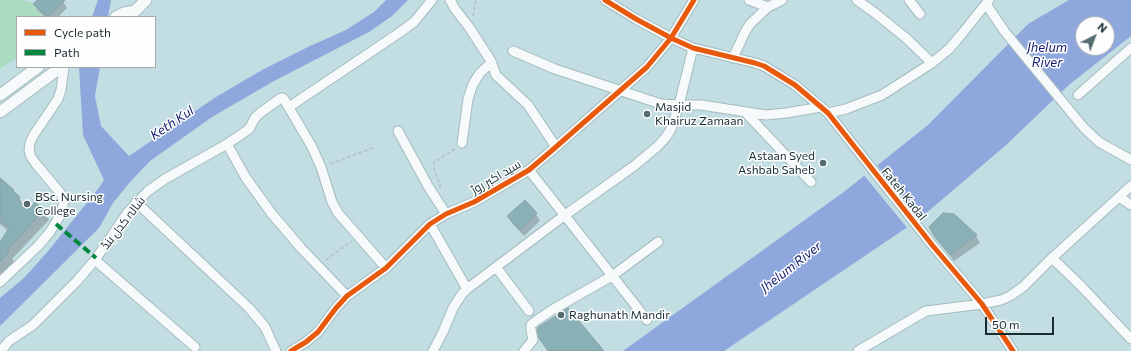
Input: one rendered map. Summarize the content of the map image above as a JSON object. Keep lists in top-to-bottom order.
{
  "streets": {
    "street": ["سید اکبر روڑ", "Fateh Kadal", "شالہ کدل بنڈ"]
  },
  "crossings": [
    ["سید اکبر روڑ", "Fateh Kadal"]
  ],
  "water": ["Jhelum River", "Keth Kul"],
  "places": [
    "Masjid Khairuz Zamaan",
    "Astaan Syed Ashbab Saheb",
    "BSc. Nursing College",
    "Raghunath Mandir"
  ],
  "legend": ["Cycle path", "Path"],
  "scale_bar": "50 m",
  "north": "top right"
}
